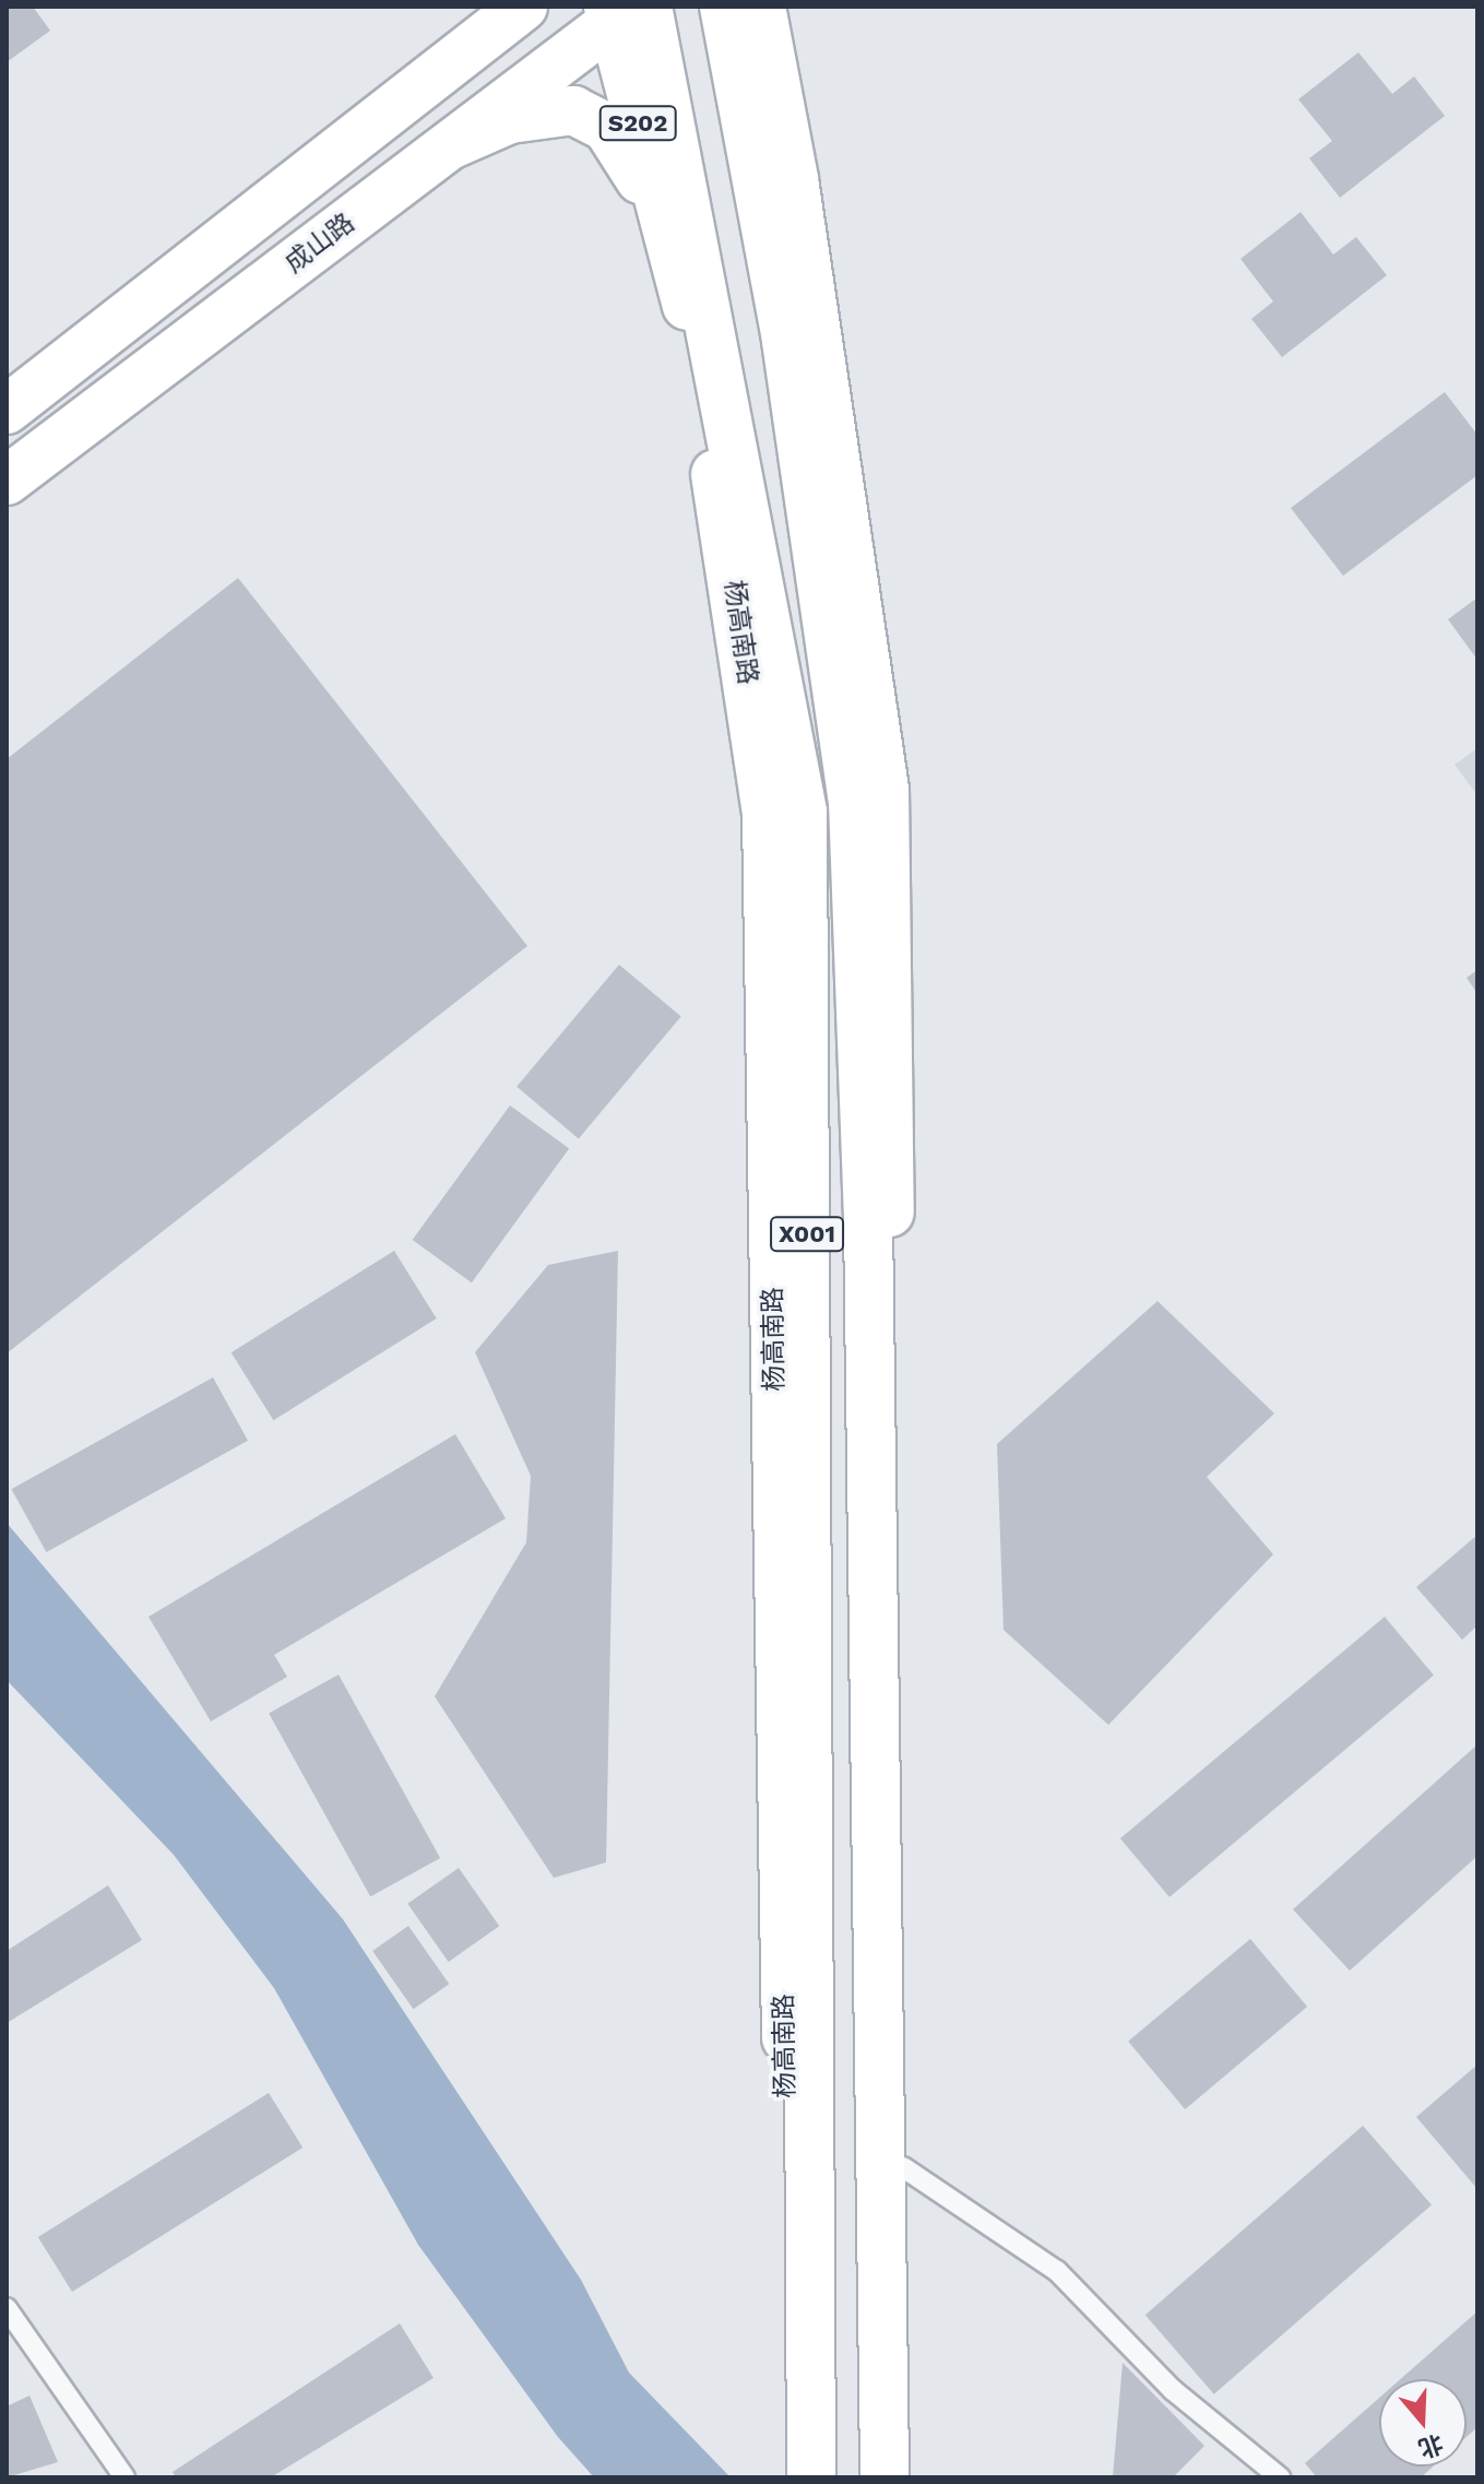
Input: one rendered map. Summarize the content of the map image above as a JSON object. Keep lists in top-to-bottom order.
{
  "streets": {
    "main road": [
      "S202",
      "成山路",
      "杨高南路",
      "X001"
    ]
  },
  "crossings": [
    ["成山路", "杨高南路"]
  ],
  "north": "bottom"
}
